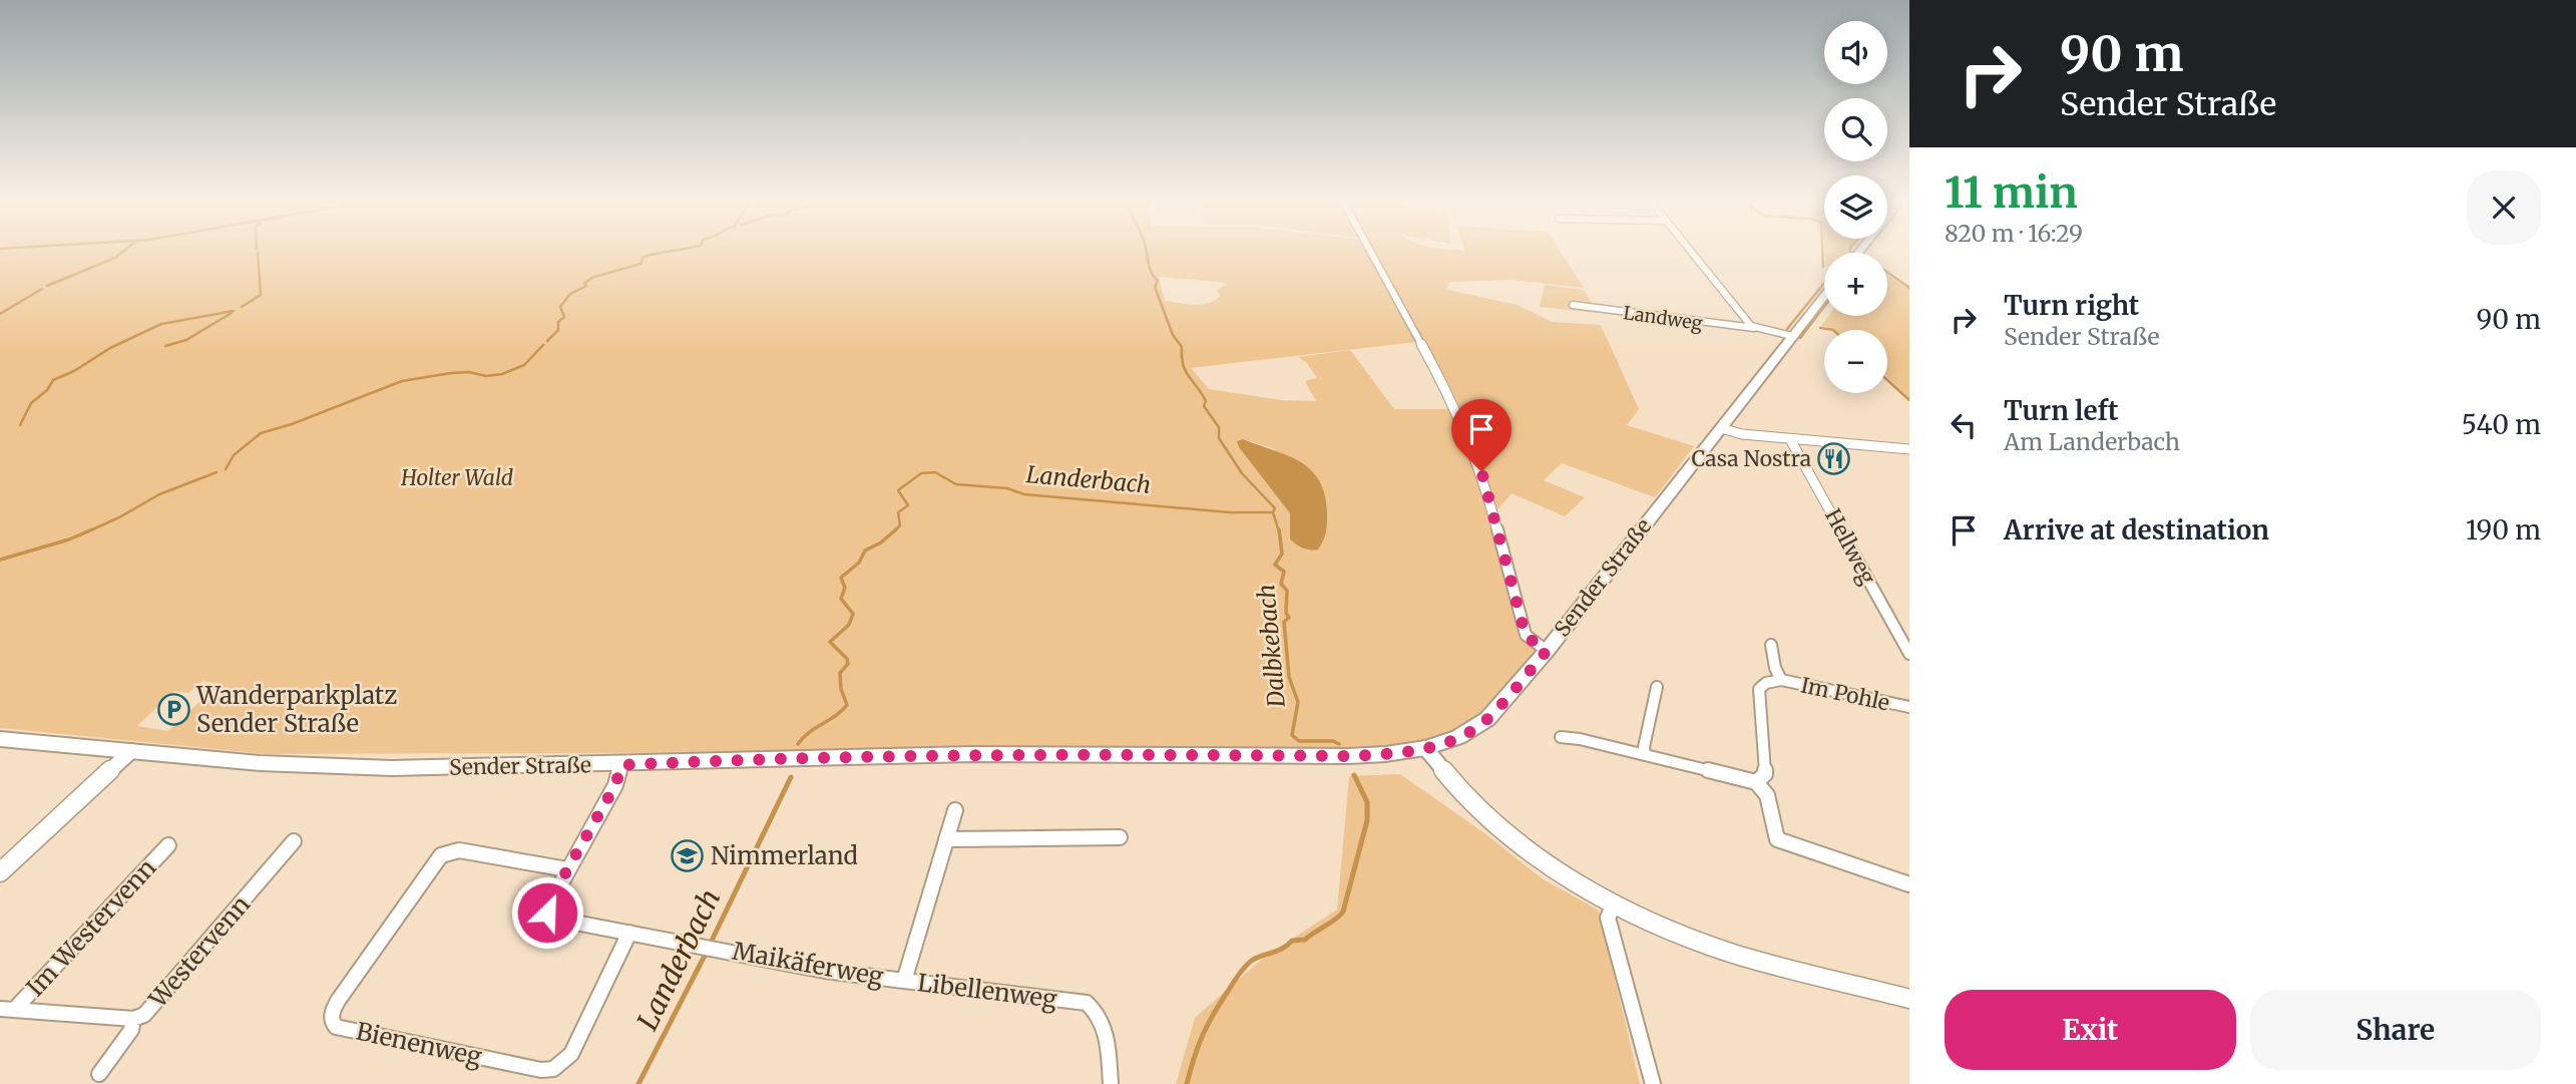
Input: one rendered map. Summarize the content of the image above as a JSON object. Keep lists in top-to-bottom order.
{
  "streets": {
    "main road": ["Sender Straße"],
    "street": [
      "Landweg",
      "Hellweg",
      "Im Pohle",
      "Im Westervenn",
      "Westervenn",
      "Maikäferweg",
      "Libellenweg",
      "Bienenweg"
    ]
  },
  "crossings": [
    ["Landweg", "Sender Straße"],
    ["Sender Straße", "Maikäferweg"],
    ["Im Westervenn", "Westervenn"],
    ["Maikäferweg", "Libellenweg"],
    ["Maikäferweg", "Bienenweg"]
  ],
  "water": ["Landerbach", "Dalbkebach"],
  "parks": ["Holter Wald"],
  "places": {
    "restaurant": ["Casa Nostra"],
    "parking": ["Wanderparkplatz Sender Straße"],
    "school or university": ["Nimmerland"]
  },
  "page": {
    "turn": ["90 m", "Sender Straße"],
    "map_buttons": ["+", "−"],
    "heading": ["11 min", "820 m · 16:29"],
    "list": [
      {
        "name": "Turn right",
        "note": "Sender Straße",
        "value": "90 m"
      },
      {
        "name": "Turn left",
        "note": "Am Landerbach",
        "value": "540 m"
      },
      {
        "name": "Arrive at destination",
        "value": "190 m"
      }
    ],
    "buttons": ["Exit", "Share"]
  }
}
